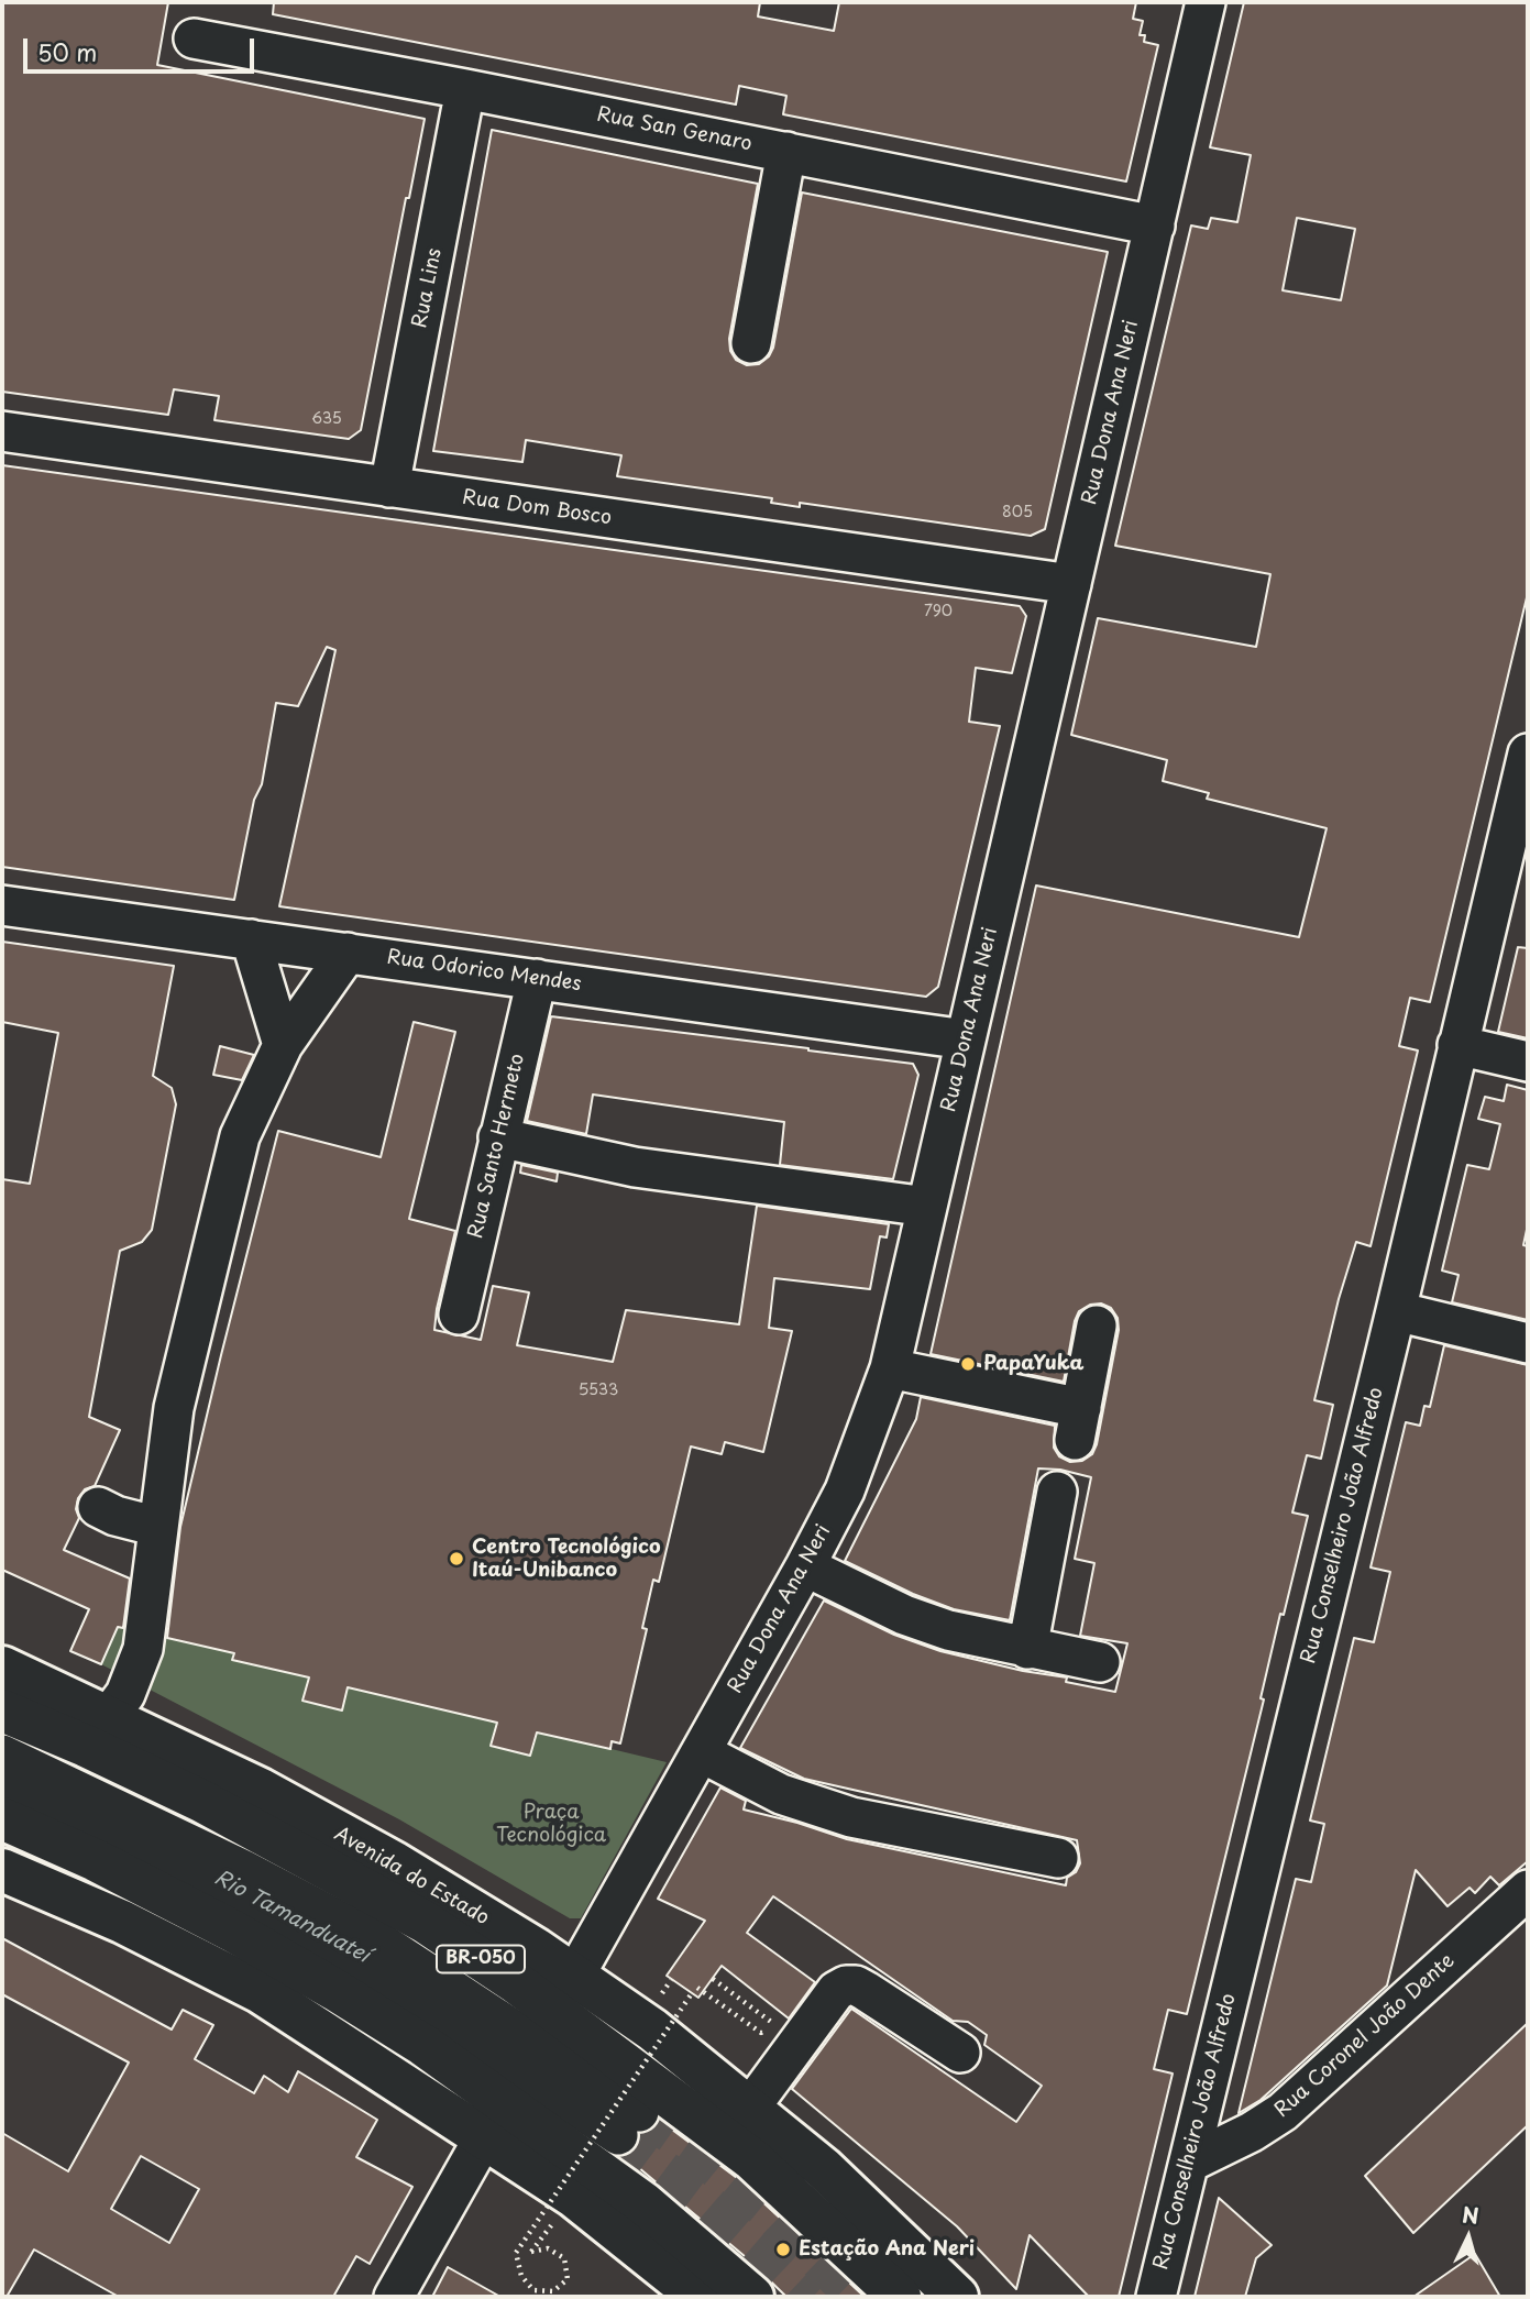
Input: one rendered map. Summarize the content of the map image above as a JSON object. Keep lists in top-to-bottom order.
{
  "streets": {
    "main road": ["Avenida do Estado", "BR-050"],
    "street": [
      "Rua San Genaro",
      "Rua Lins",
      "Rua Dona Ana Neri",
      "Rua Dom Bosco",
      "Rua Odorico Mendes",
      "Rua Santo Hermeto",
      "Rua Conselheiro João Alfredo",
      "Rua Coronel João Dente"
    ]
  },
  "crossings": [
    ["Rua San Genaro", "Rua Lins"],
    ["Rua San Genaro", "Rua Dona Ana Neri"],
    ["Rua Lins", "Rua Dom Bosco"],
    ["Rua Dona Ana Neri", "Rua Dom Bosco"],
    ["Rua Dona Ana Neri", "Rua Odorico Mendes"],
    ["Rua Dona Ana Neri", "Avenida do Estado"],
    ["Rua Odorico Mendes", "Rua Santo Hermeto"],
    ["Rua Conselheiro João Alfredo", "Rua Coronel João Dente"]
  ],
  "water": ["Rio Tamanduateí"],
  "parks": ["Praça Tecnológica"],
  "places": ["PapaYuka", "Centro Tecnológico Itaú-Unibanco", "Estação Ana Neri"],
  "house_numbers": [
    "635",
    "805",
    "790",
    "5533"
  ],
  "scale_bar": "50 m",
  "north": "top"
}
